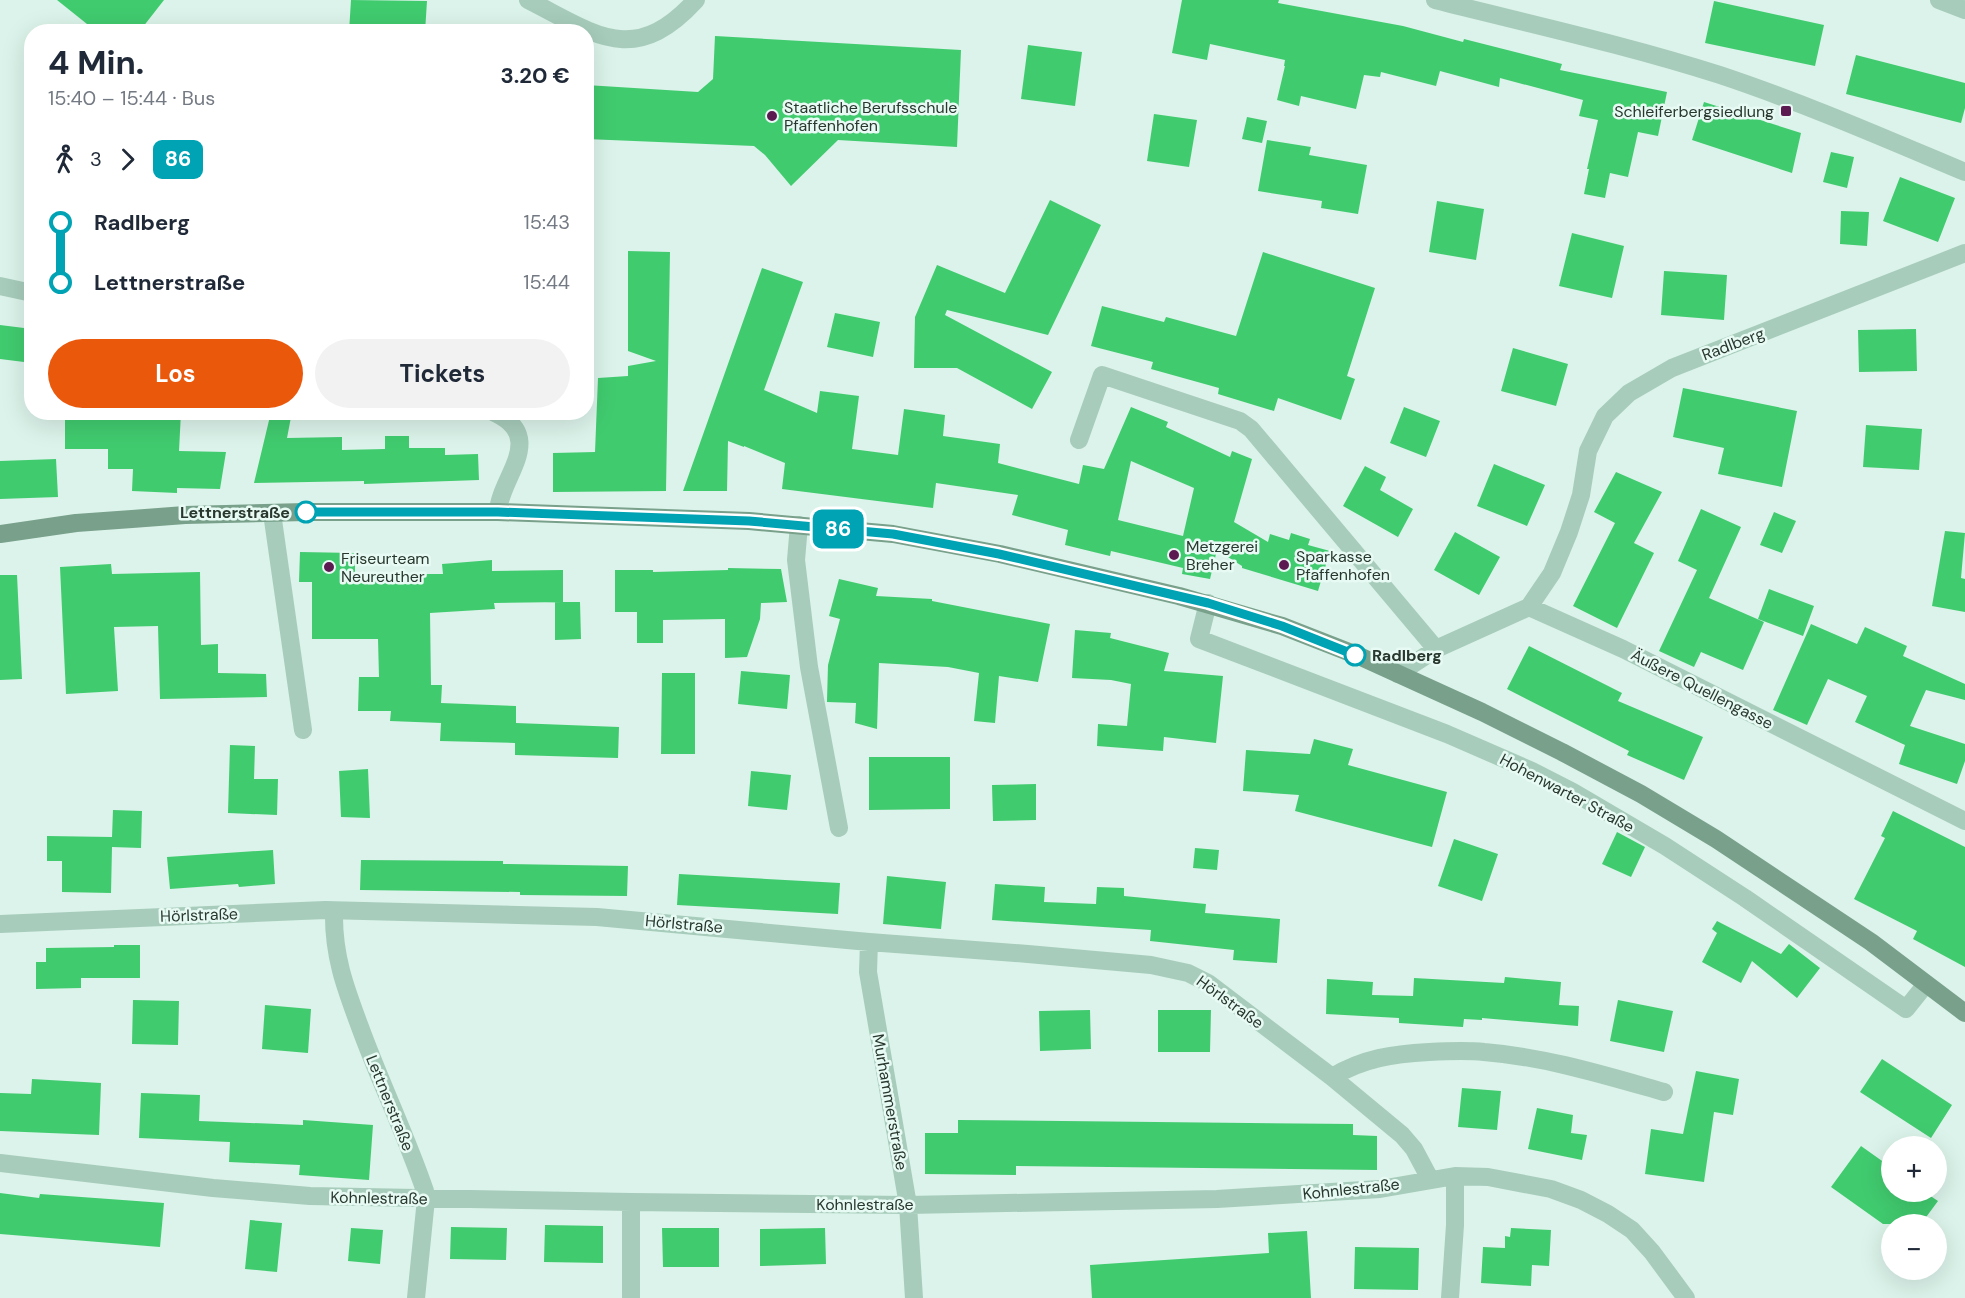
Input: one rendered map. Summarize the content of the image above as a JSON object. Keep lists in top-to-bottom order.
{
  "streets": {
    "street": [
      "Radlberg",
      "Äußere Quellengasse",
      "Hohenwarter Straße",
      "Hörlstraße",
      "Murhammerstraße",
      "Lettnerstraße",
      "Kohnlestraße"
    ]
  },
  "crossings": [
    ["Radlberg", "Äußere Quellengasse"],
    ["Hörlstraße", "Murhammerstraße"],
    ["Hörlstraße", "Lettnerstraße"],
    ["Hörlstraße", "Kohnlestraße"],
    ["Murhammerstraße", "Kohnlestraße"],
    ["Lettnerstraße", "Kohnlestraße"]
  ],
  "places": {
    "transit": ["Schleiferbergsiedlung"],
    "other": [
      "Staatliche Berufsschule Pfaffenhofen",
      "Lettnerstraße",
      "Metzgerei Breher",
      "Sparkasse Pfaffenhofen",
      "Friseurteam Neureuther",
      "Radlberg"
    ]
  },
  "lines": ["bus line 86"],
  "page": {
    "on_map": "86",
    "heading": ["4 Min.", "15:40 – 15:44 · Bus", "3.20 €"],
    "legs": ["3", "86"],
    "list": [
      {
        "name": "Radlberg",
        "value": "15:43"
      },
      {
        "name": "Lettnerstraße",
        "value": "15:44"
      }
    ],
    "buttons": ["Los", "Tickets"],
    "map_buttons": ["+", "−"]
  }
}
